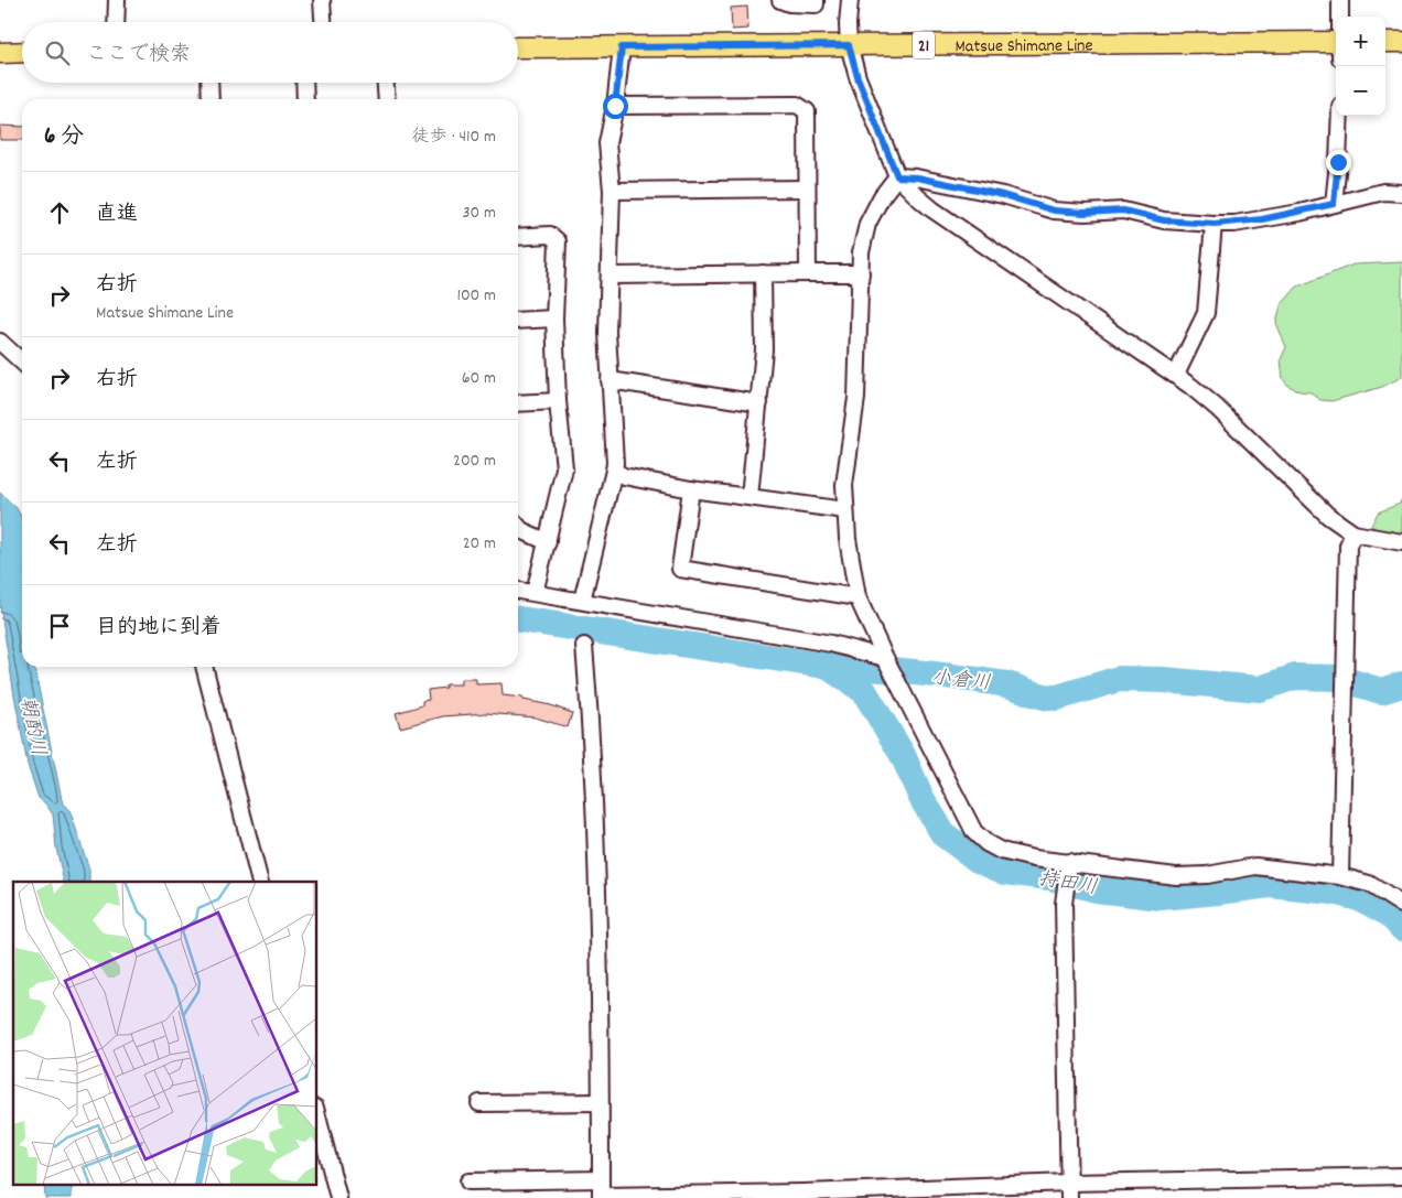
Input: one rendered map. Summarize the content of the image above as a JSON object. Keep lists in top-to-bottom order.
{
  "streets": {
    "main road": ["Matsue Shimane Line", "21"]
  },
  "water": ["小倉川", "朝酌川", "持田川"],
  "page": {
    "map_buttons": ["+", "−"],
    "search": "ここで検索",
    "heading": ["6 分", "徒歩 · 410 m"],
    "list": [
      ["直進", "30 m"],
      ["右折", "Matsue Shimane Line", "100 m"],
      ["右折", "60 m"],
      ["左折", "200 m"],
      ["左折", "20 m"],
      "目的地に到着"
    ]
  }
}
